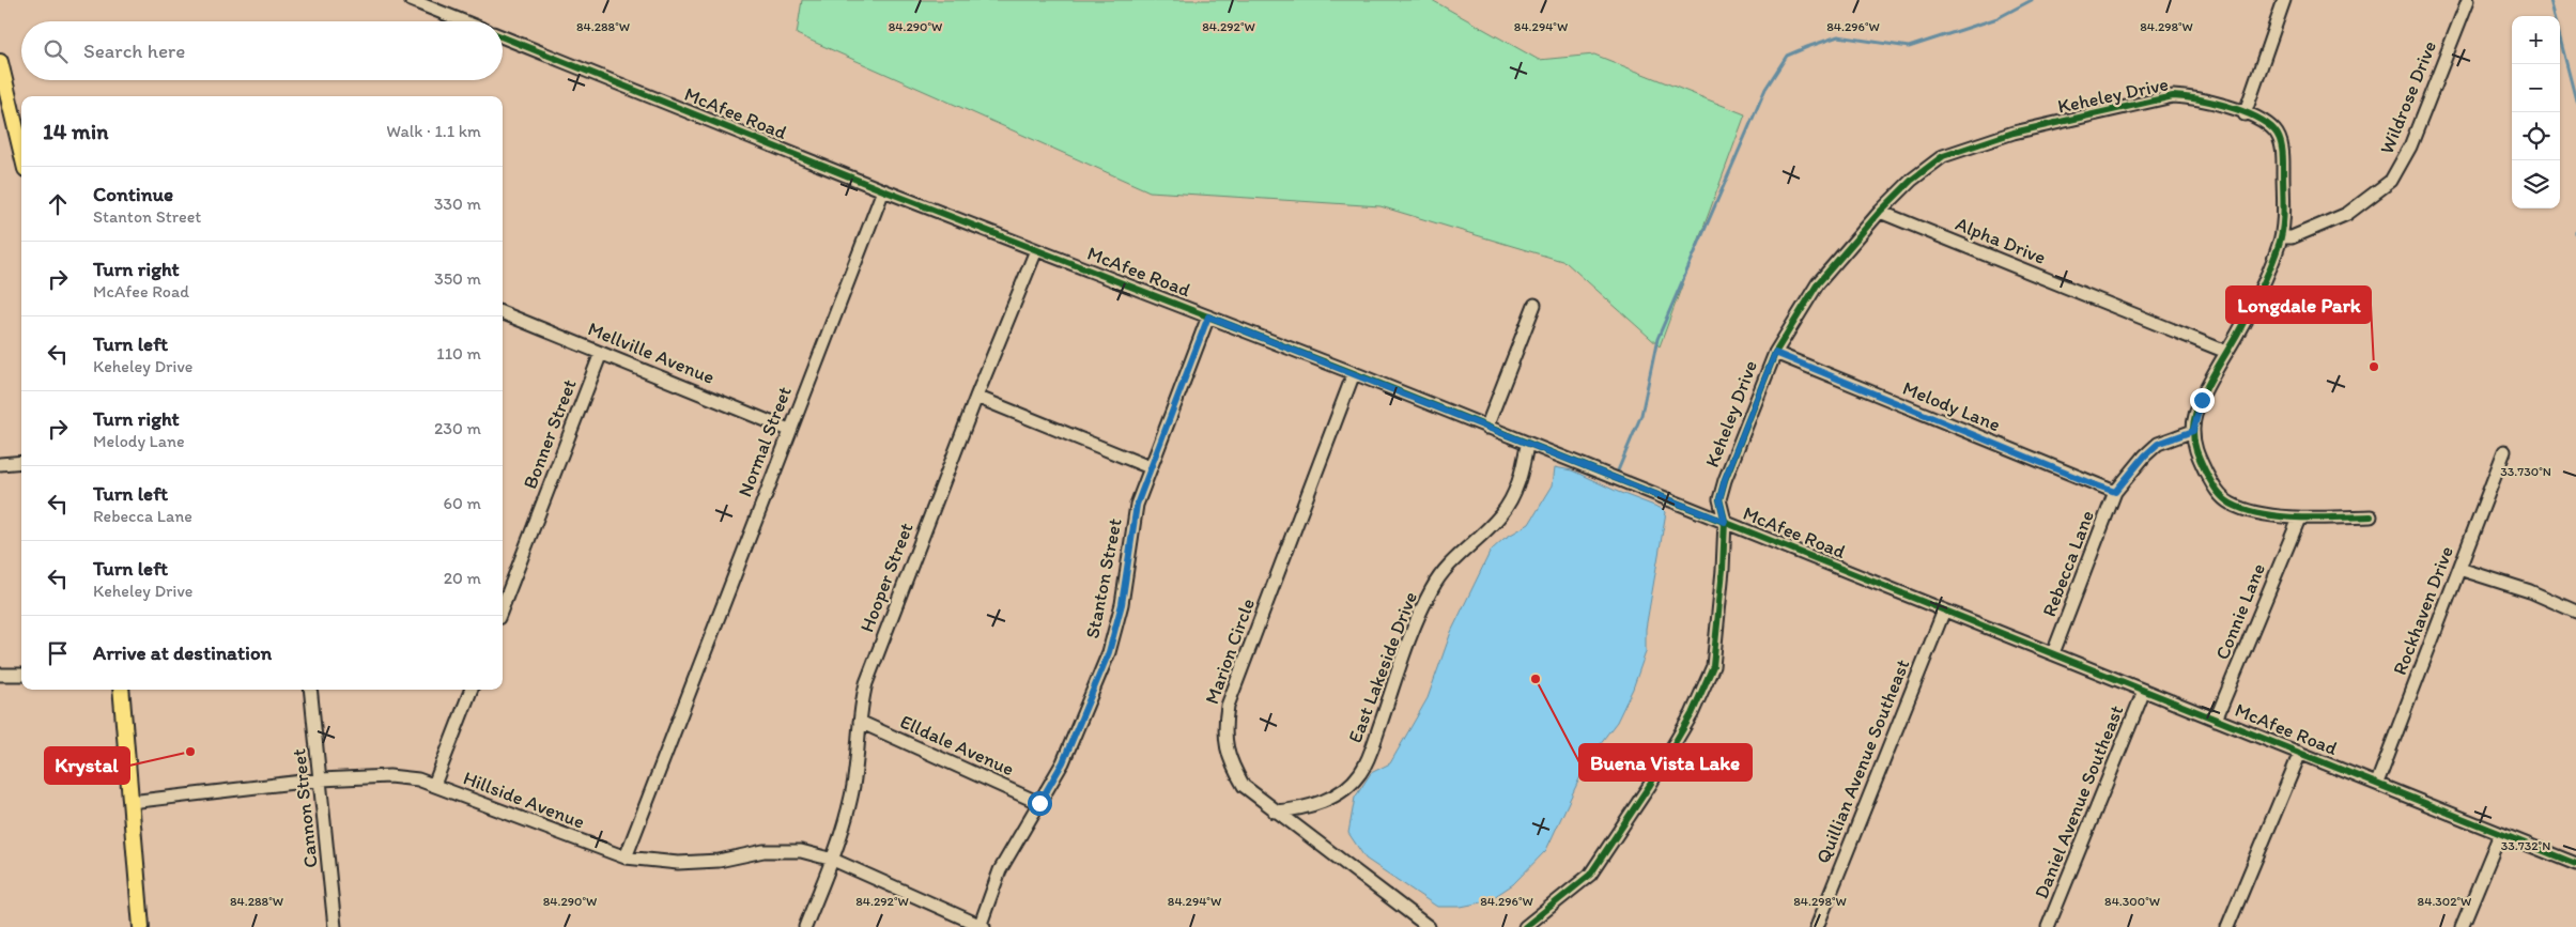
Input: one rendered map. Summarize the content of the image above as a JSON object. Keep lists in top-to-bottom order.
{
  "streets": {
    "street": [
      "Keheley Drive",
      "Wildrose Drive",
      "McAfee Road",
      "Alpha Drive",
      "Mellville Avenue",
      "Melody Lane",
      "Bonner Street",
      "Normal Street",
      "Rebecca Lane",
      "Hooper Street",
      "Stanton Street",
      "Rockhaven Drive",
      "Connie Lane",
      "Marion Circle",
      "East Lakeside Drive",
      "Elldale Avenue",
      "Quillian Avenue Southeast",
      "Hillside Avenue",
      "Daniel Avenue Southeast",
      "Cannon Street"
    ]
  },
  "crossings": [
    ["Keheley Drive", "Wildrose Drive"],
    ["Keheley Drive", "McAfee Road"],
    ["Keheley Drive", "Alpha Drive"],
    ["Keheley Drive", "Melody Lane"],
    ["Keheley Drive", "Rebecca Lane"],
    ["Keheley Drive", "Connie Lane"],
    ["McAfee Road", "Normal Street"],
    ["McAfee Road", "Rebecca Lane"],
    ["McAfee Road", "Hooper Street"],
    ["McAfee Road", "Stanton Street"],
    ["McAfee Road", "Rockhaven Drive"],
    ["McAfee Road", "Connie Lane"],
    ["McAfee Road", "Marion Circle"],
    ["McAfee Road", "East Lakeside Drive"],
    ["McAfee Road", "Quillian Avenue Southeast"],
    ["McAfee Road", "Daniel Avenue Southeast"],
    ["Mellville Avenue", "Bonner Street"],
    ["Mellville Avenue", "Normal Street"],
    ["Melody Lane", "Rebecca Lane"],
    ["Normal Street", "Hillside Avenue"],
    ["Hooper Street", "Elldale Avenue"],
    ["Hooper Street", "Hillside Avenue"],
    ["Stanton Street", "Elldale Avenue"],
    ["Stanton Street", "Hillside Avenue"],
    ["Marion Circle", "East Lakeside Drive"],
    ["Hillside Avenue", "Cannon Street"]
  ],
  "places": ["Longdale Park", "Buena Vista Lake", "Krystal"],
  "page": {
    "map_buttons": ["+", "−"],
    "search": "Search here",
    "heading": ["14 min", "Walk · 1.1 km"],
    "list": [
      ["Continue", "Stanton Street", "330 m"],
      ["Turn right", "McAfee Road", "350 m"],
      ["Turn left", "Keheley Drive", "110 m"],
      ["Turn right", "Melody Lane", "230 m"],
      ["Turn left", "Rebecca Lane", "60 m"],
      ["Turn left", "Keheley Drive", "20 m"],
      "Arrive at destination"
    ]
  },
  "coordinates": [
    "84.290°W",
    "84.298°W",
    "84.288°W",
    "84.292°W",
    "84.294°W",
    "84.296°W",
    "33.730°N",
    "33.732°N",
    "84.300°W",
    "84.302°W"
  ]
}
